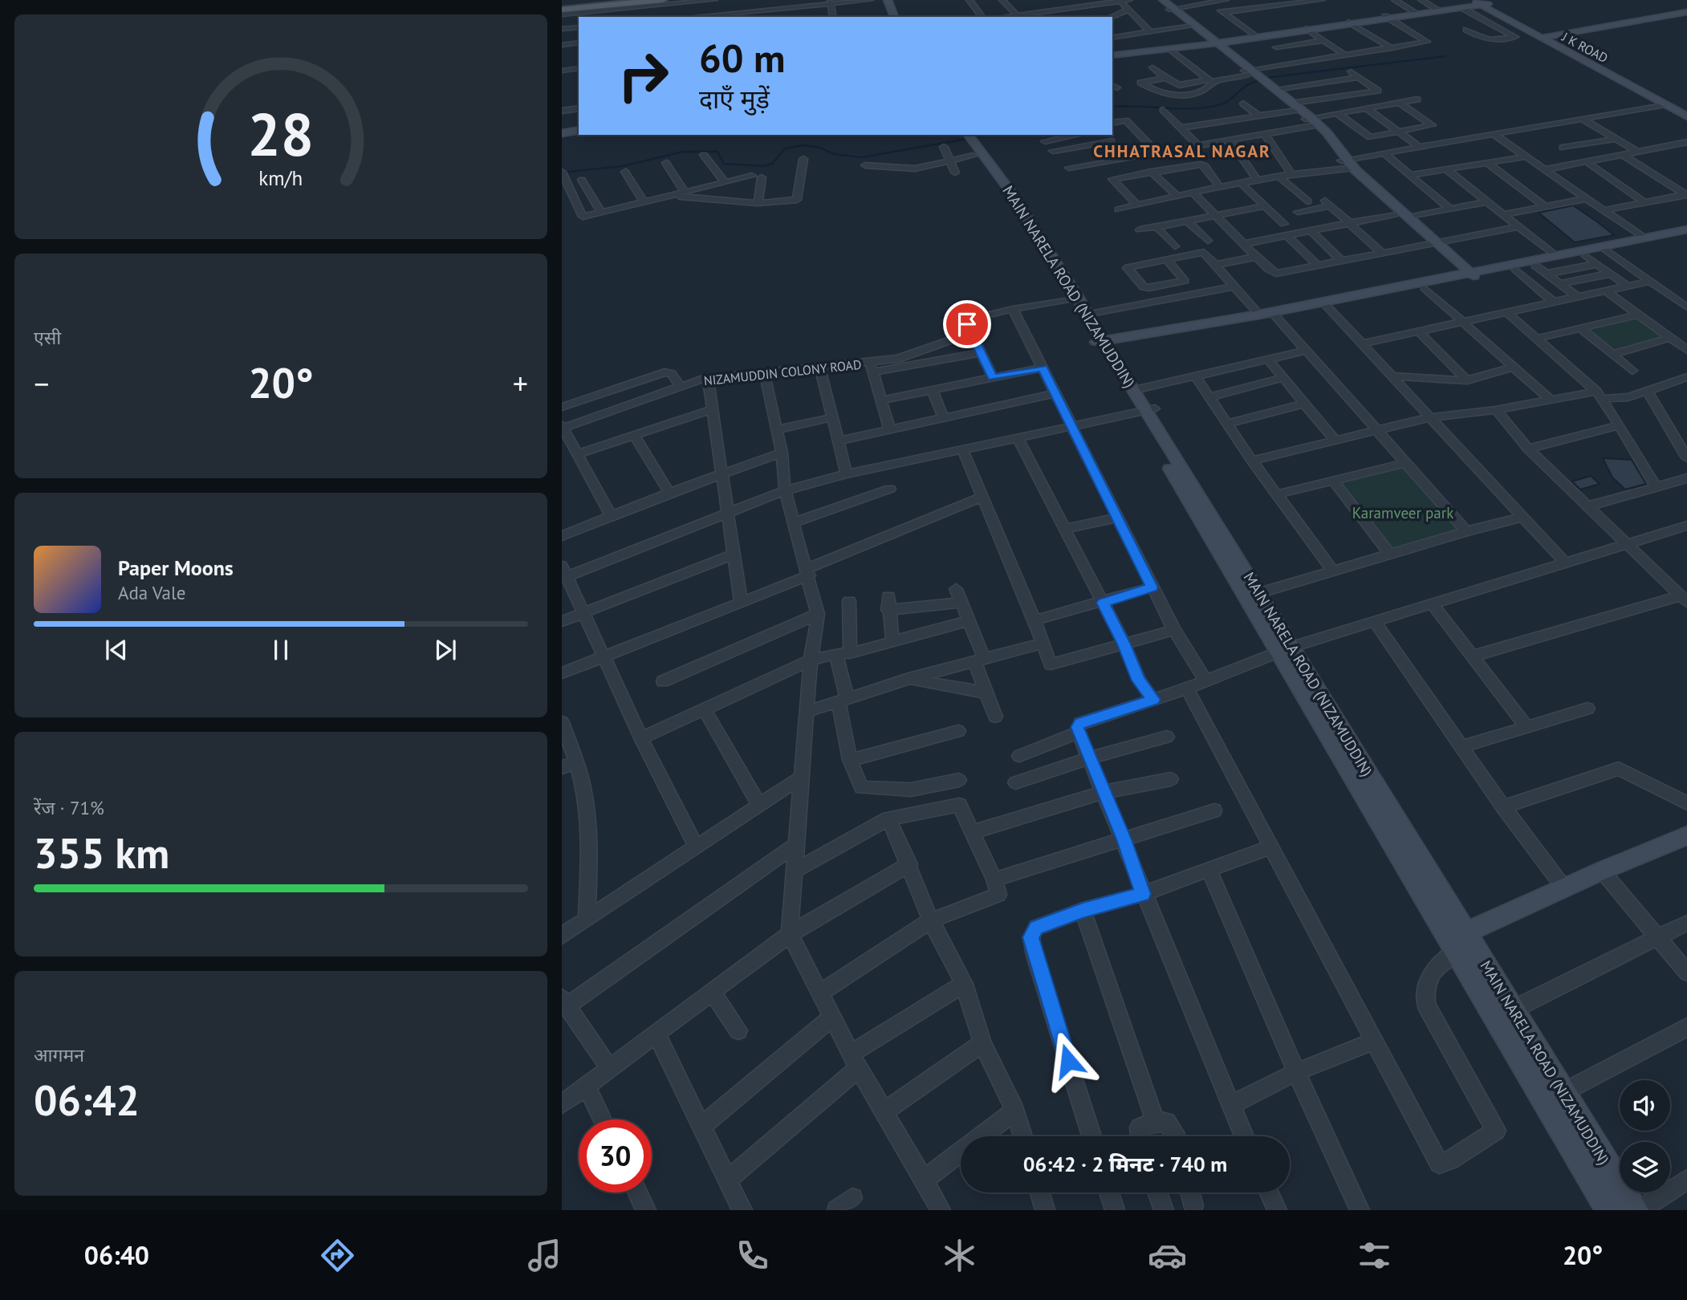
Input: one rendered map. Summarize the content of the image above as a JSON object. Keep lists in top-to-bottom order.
{
  "streets": {
    "street": ["J K ROAD", "MAIN NARELA ROAD (NIZAMUDDIN)", "NIZAMUDDIN COLONY ROAD"]
  },
  "districts": ["CHHATRASAL NAGAR"],
  "parks": ["Karamveer park"],
  "page": {
    "turn": ["60 m", "दाएँ मुड़ें"],
    "tile": [
      "एसी",
      ["रेंज · 71%", "355 km"],
      ["आगमन", "06:42"]
    ],
    "heat": ["−", "20°", "+"],
    "song": ["Paper Moons", "Ada Vale"],
    "limit": "30",
    "trip": "06:42 · 2 मिनट · 740 m",
    "tabs": ["06:40", "20°"],
    "gauge": ["28", "km/h"]
  }
}
